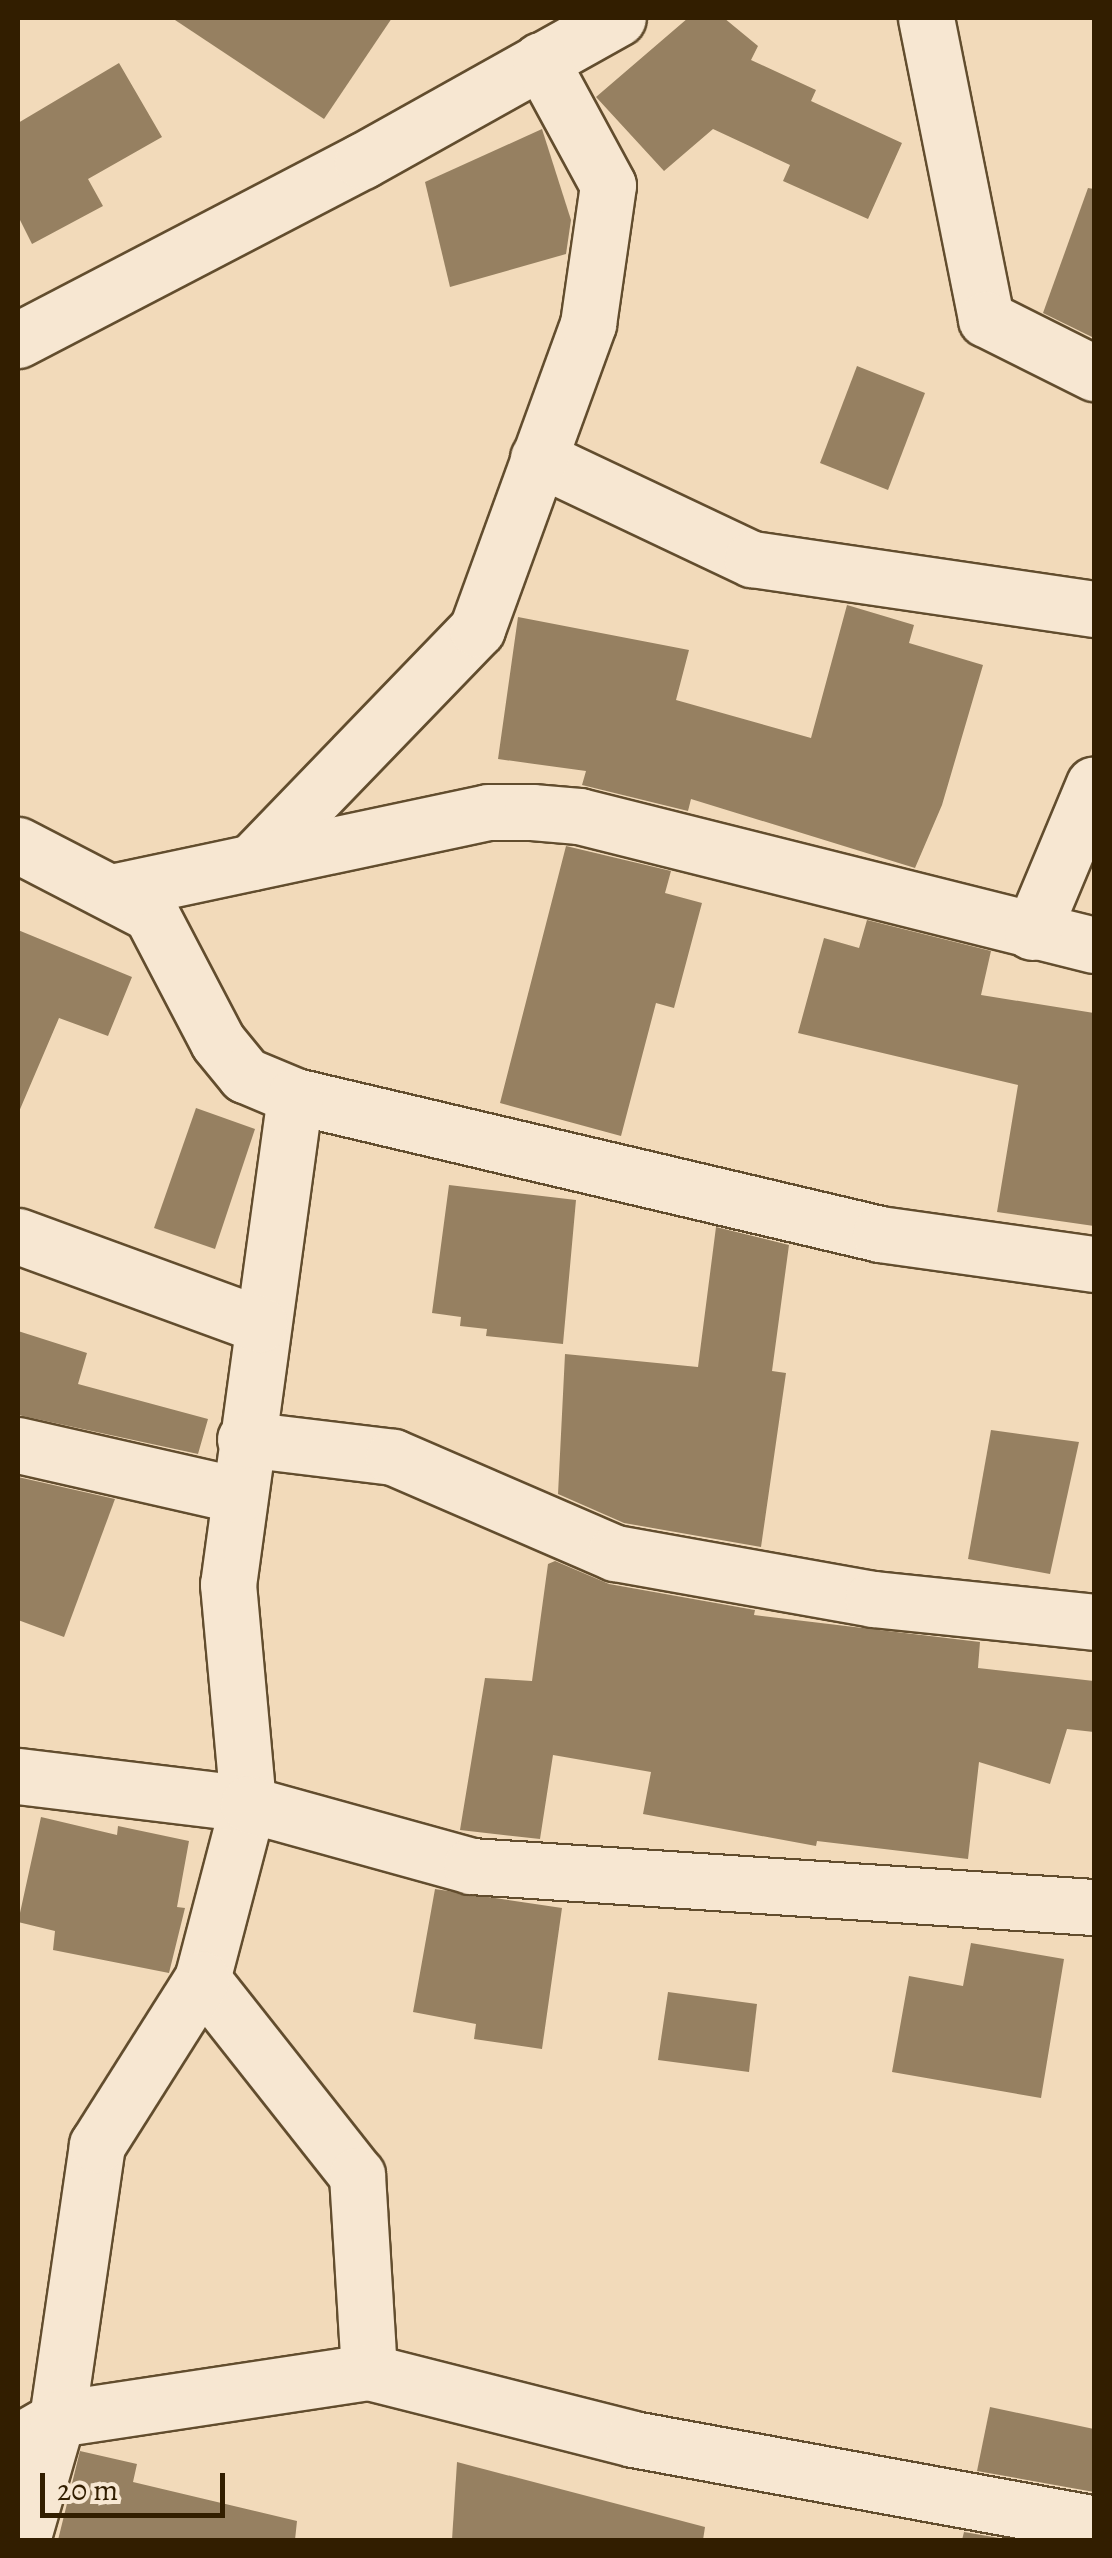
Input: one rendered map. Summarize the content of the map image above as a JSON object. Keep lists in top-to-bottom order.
{
  "scale_bar": "20 m"
}
